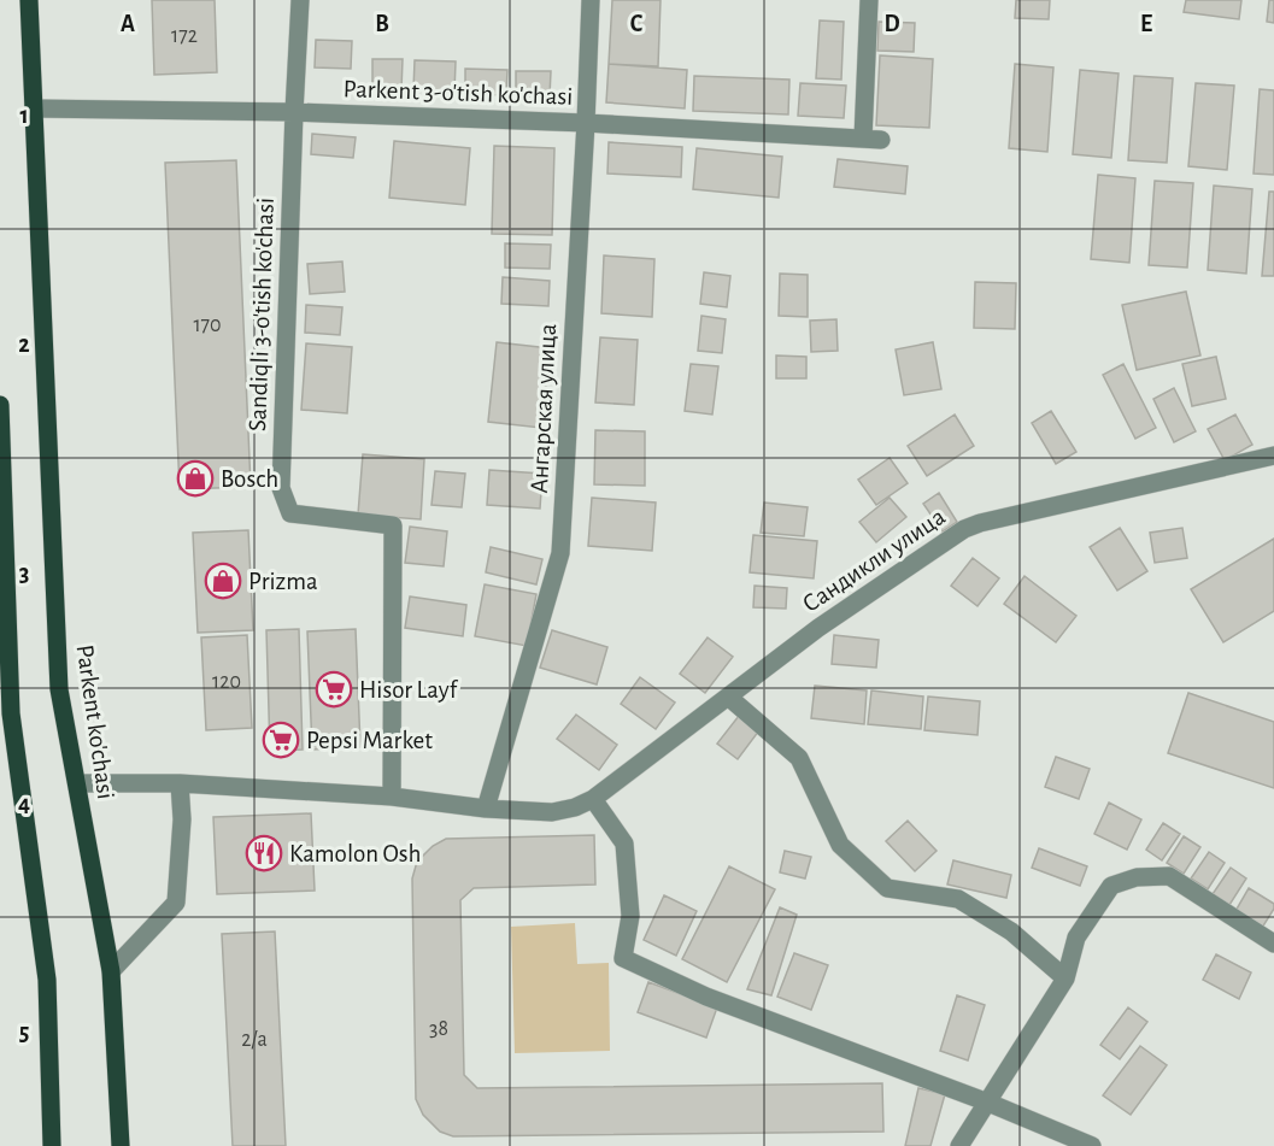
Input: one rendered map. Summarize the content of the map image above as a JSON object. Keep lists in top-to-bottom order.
{
  "streets": {
    "main road": ["Parkent ko'chasi"],
    "street": [
      "Parkent 3-o'tish ko'chasi",
      "Sandiqli 3-o'tish ko'chasi",
      "Ангарская улица",
      "Сандикли улица"
    ]
  },
  "crossings": [
    ["Parkent 3-o'tish ko'chasi", "Sandiqli 3-o'tish ko'chasi"],
    ["Parkent 3-o'tish ko'chasi", "Ангарская улица"],
    ["Parkent 3-o'tish ko'chasi", "Parkent ko'chasi"],
    ["Sandiqli 3-o'tish ko'chasi", "Сандикли улица"],
    ["Ангарская улица", "Сандикли улица"],
    ["Сандикли улица", "Parkent ko'chasi"]
  ],
  "places": {
    "shop": ["Bosch", "Prizma"],
    "supermarket": ["Hisor Layf", "Pepsi Market"],
    "restaurant": ["Kamolon Osh"]
  },
  "house_numbers": [
    "172",
    "170",
    "120",
    "38",
    "2/a"
  ],
  "grid": {
    "columns": [
      "A",
      "B",
      "C",
      "D",
      "E"
    ],
    "rows": [
      "1",
      "2",
      "3",
      "4",
      "5"
    ]
  }
}
